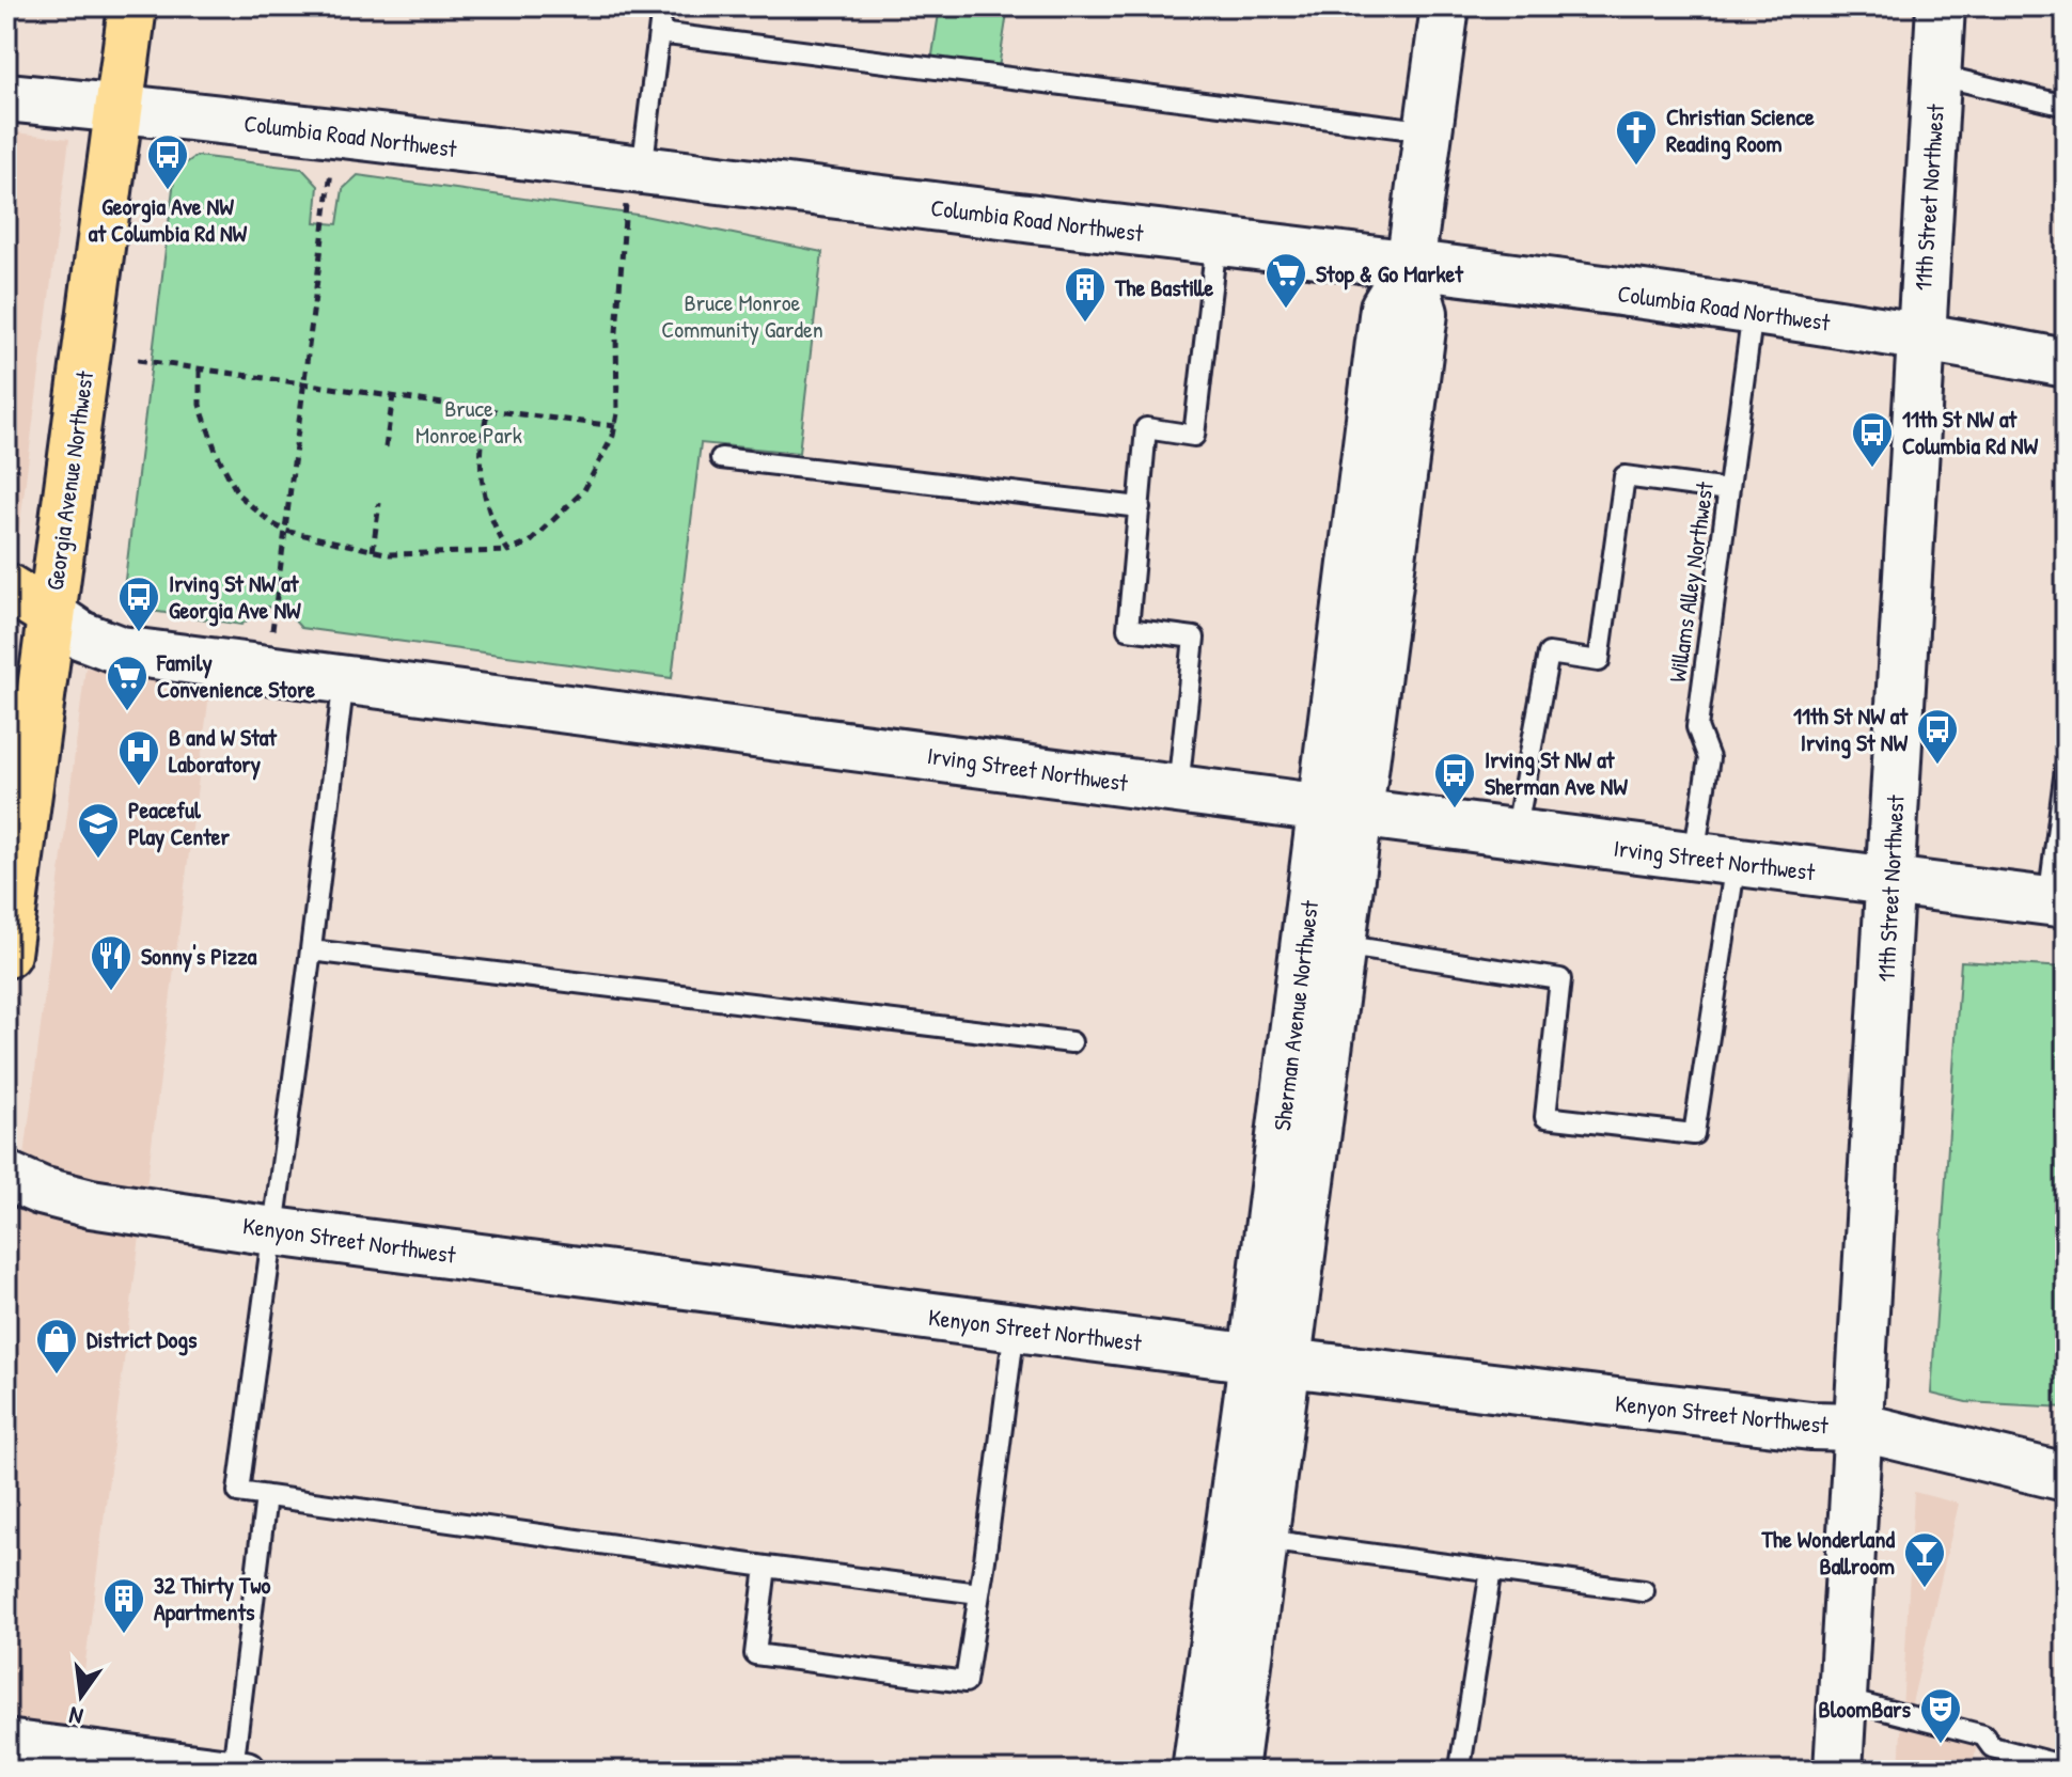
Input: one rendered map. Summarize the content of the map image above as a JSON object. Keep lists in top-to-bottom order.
{
  "streets": {
    "main road": [
      "Columbia Road Northwest",
      "11th Street Northwest",
      "Georgia Avenue Northwest",
      "Irving Street Northwest",
      "Sherman Avenue Northwest",
      "Kenyon Street Northwest"
    ],
    "lane": ["Willams Alley Northwest"]
  },
  "crossings": [
    ["Columbia Road Northwest", "11th Street Northwest"],
    ["Columbia Road Northwest", "Georgia Avenue Northwest"],
    ["Columbia Road Northwest", "Willams Alley Northwest"],
    ["Columbia Road Northwest", "Sherman Avenue Northwest"],
    ["11th Street Northwest", "Irving Street Northwest"],
    ["11th Street Northwest", "Kenyon Street Northwest"],
    ["Georgia Avenue Northwest", "Irving Street Northwest"],
    ["Willams Alley Northwest", "Irving Street Northwest"],
    ["Willams Alley Northwest", "Sherman Avenue Northwest"],
    ["Irving Street Northwest", "Sherman Avenue Northwest"],
    ["Sherman Avenue Northwest", "Kenyon Street Northwest"]
  ],
  "parks": ["Bruce Monroe Community Garden", "Bruce Monroe Park"],
  "places": {
    "church": ["Christian Science Reading Room"],
    "bus stop": [
      "Georgia Ave NW at Columbia Rd NW",
      "11th St NW at Columbia Rd NW",
      "Irving St NW at Georgia Ave NW",
      "11th St NW at Irving St NW",
      "Irving St NW at Sherman Ave NW"
    ],
    "supermarket": ["Stop & Go Market", "Family Convenience Store"],
    "building": ["The Bastille", "32 Thirty Two Apartments"],
    "hospital": ["B and W Stat Laboratory"],
    "school or university": ["Peaceful Play Center"],
    "restaurant": ["Sonny's Pizza"],
    "shop": ["District Dogs"],
    "bar": ["The Wonderland Ballroom"],
    "theatre": ["BloomBars"]
  },
  "north": "bottom"
}
